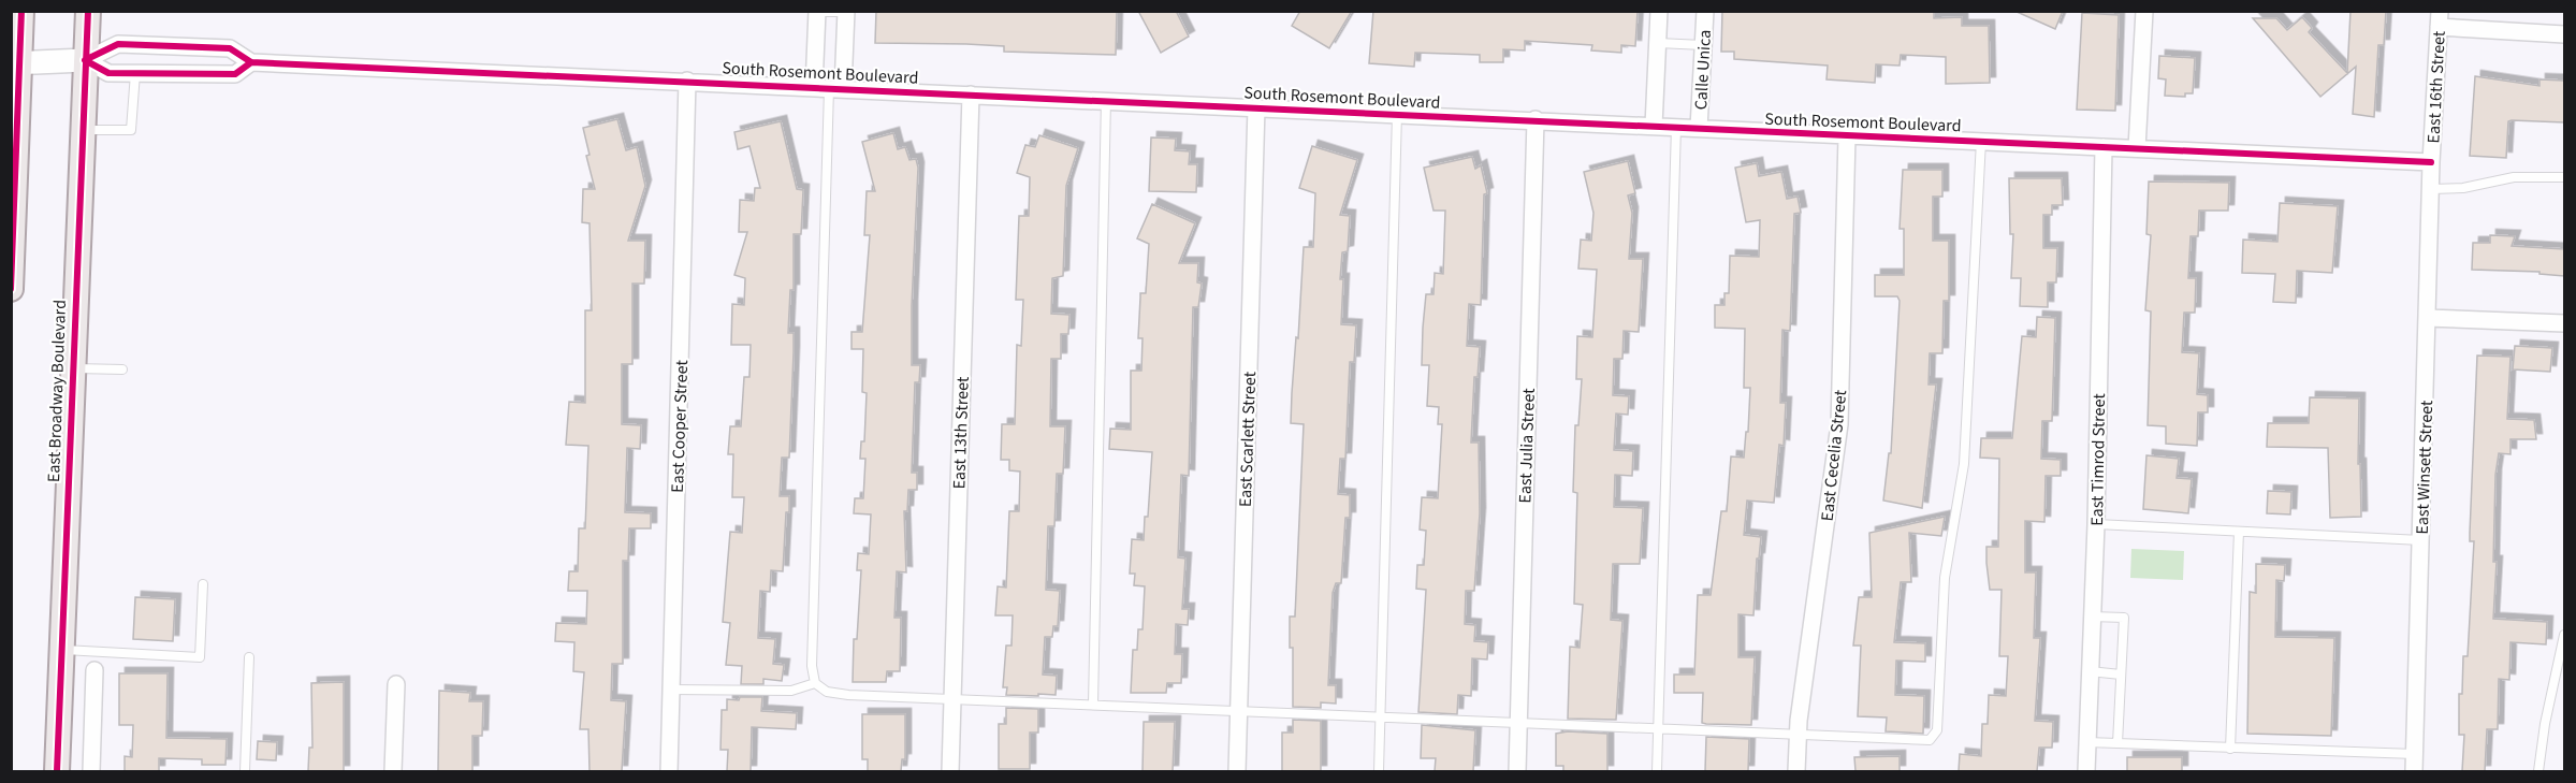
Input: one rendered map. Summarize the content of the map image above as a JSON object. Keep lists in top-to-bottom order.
{
  "streets": {
    "main road": ["East Broadway Boulevard"],
    "street": [
      "Calle Unica",
      "South Rosemont Boulevard",
      "East 16th Street",
      "East Cooper Street",
      "East 13th Street",
      "East Scarlett Street",
      "East Julia Street",
      "East Cecelia Street",
      "East Timrod Street",
      "East Winsett Street"
    ]
  },
  "crossings": [
    ["Calle Unica", "South Rosemont Boulevard"],
    ["South Rosemont Boulevard", "East 16th Street"],
    ["South Rosemont Boulevard", "East Broadway Boulevard"],
    ["South Rosemont Boulevard", "East Cooper Street"],
    ["South Rosemont Boulevard", "East 13th Street"],
    ["South Rosemont Boulevard", "East Scarlett Street"],
    ["South Rosemont Boulevard", "East Julia Street"],
    ["South Rosemont Boulevard", "East Cecelia Street"],
    ["South Rosemont Boulevard", "East Timrod Street"],
    ["South Rosemont Boulevard", "East Winsett Street"],
    ["East 16th Street", "East Winsett Street"]
  ]
}
